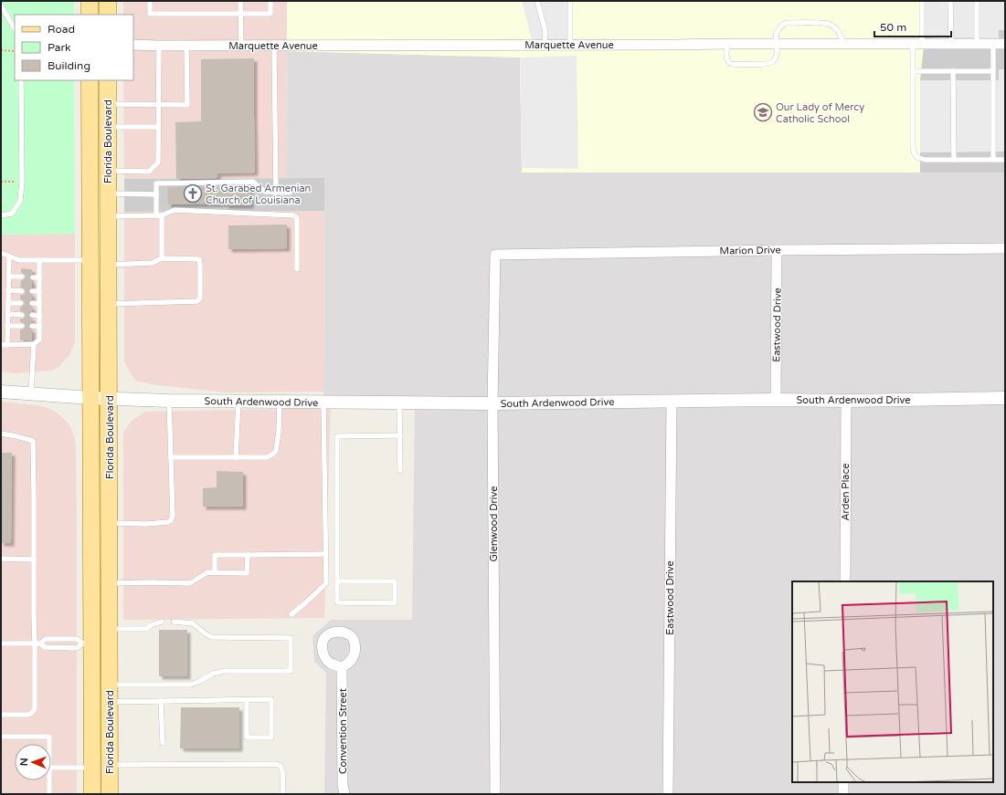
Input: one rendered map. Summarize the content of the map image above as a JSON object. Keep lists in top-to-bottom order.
{
  "streets": {
    "main road": ["Florida Boulevard"],
    "street": [
      "Marquette Avenue",
      "Marion Drive",
      "Eastwood Drive",
      "South Ardenwood Drive",
      "Arden Place",
      "Glenwood Drive",
      "Convention Street"
    ]
  },
  "crossings": [
    ["Florida Boulevard", "South Ardenwood Drive"],
    ["Marion Drive", "Eastwood Drive"],
    ["Marion Drive", "Glenwood Drive"],
    ["Eastwood Drive", "South Ardenwood Drive"],
    ["South Ardenwood Drive", "Arden Place"],
    ["South Ardenwood Drive", "Glenwood Drive"]
  ],
  "places": {
    "school or university": ["Our Lady of Mercy Catholic School"],
    "church": ["St. Garabed Armenian Church of Louisiana"]
  },
  "legend": ["Road", "Park", "Building"],
  "scale_bar": "50 m",
  "north": "left"
}
